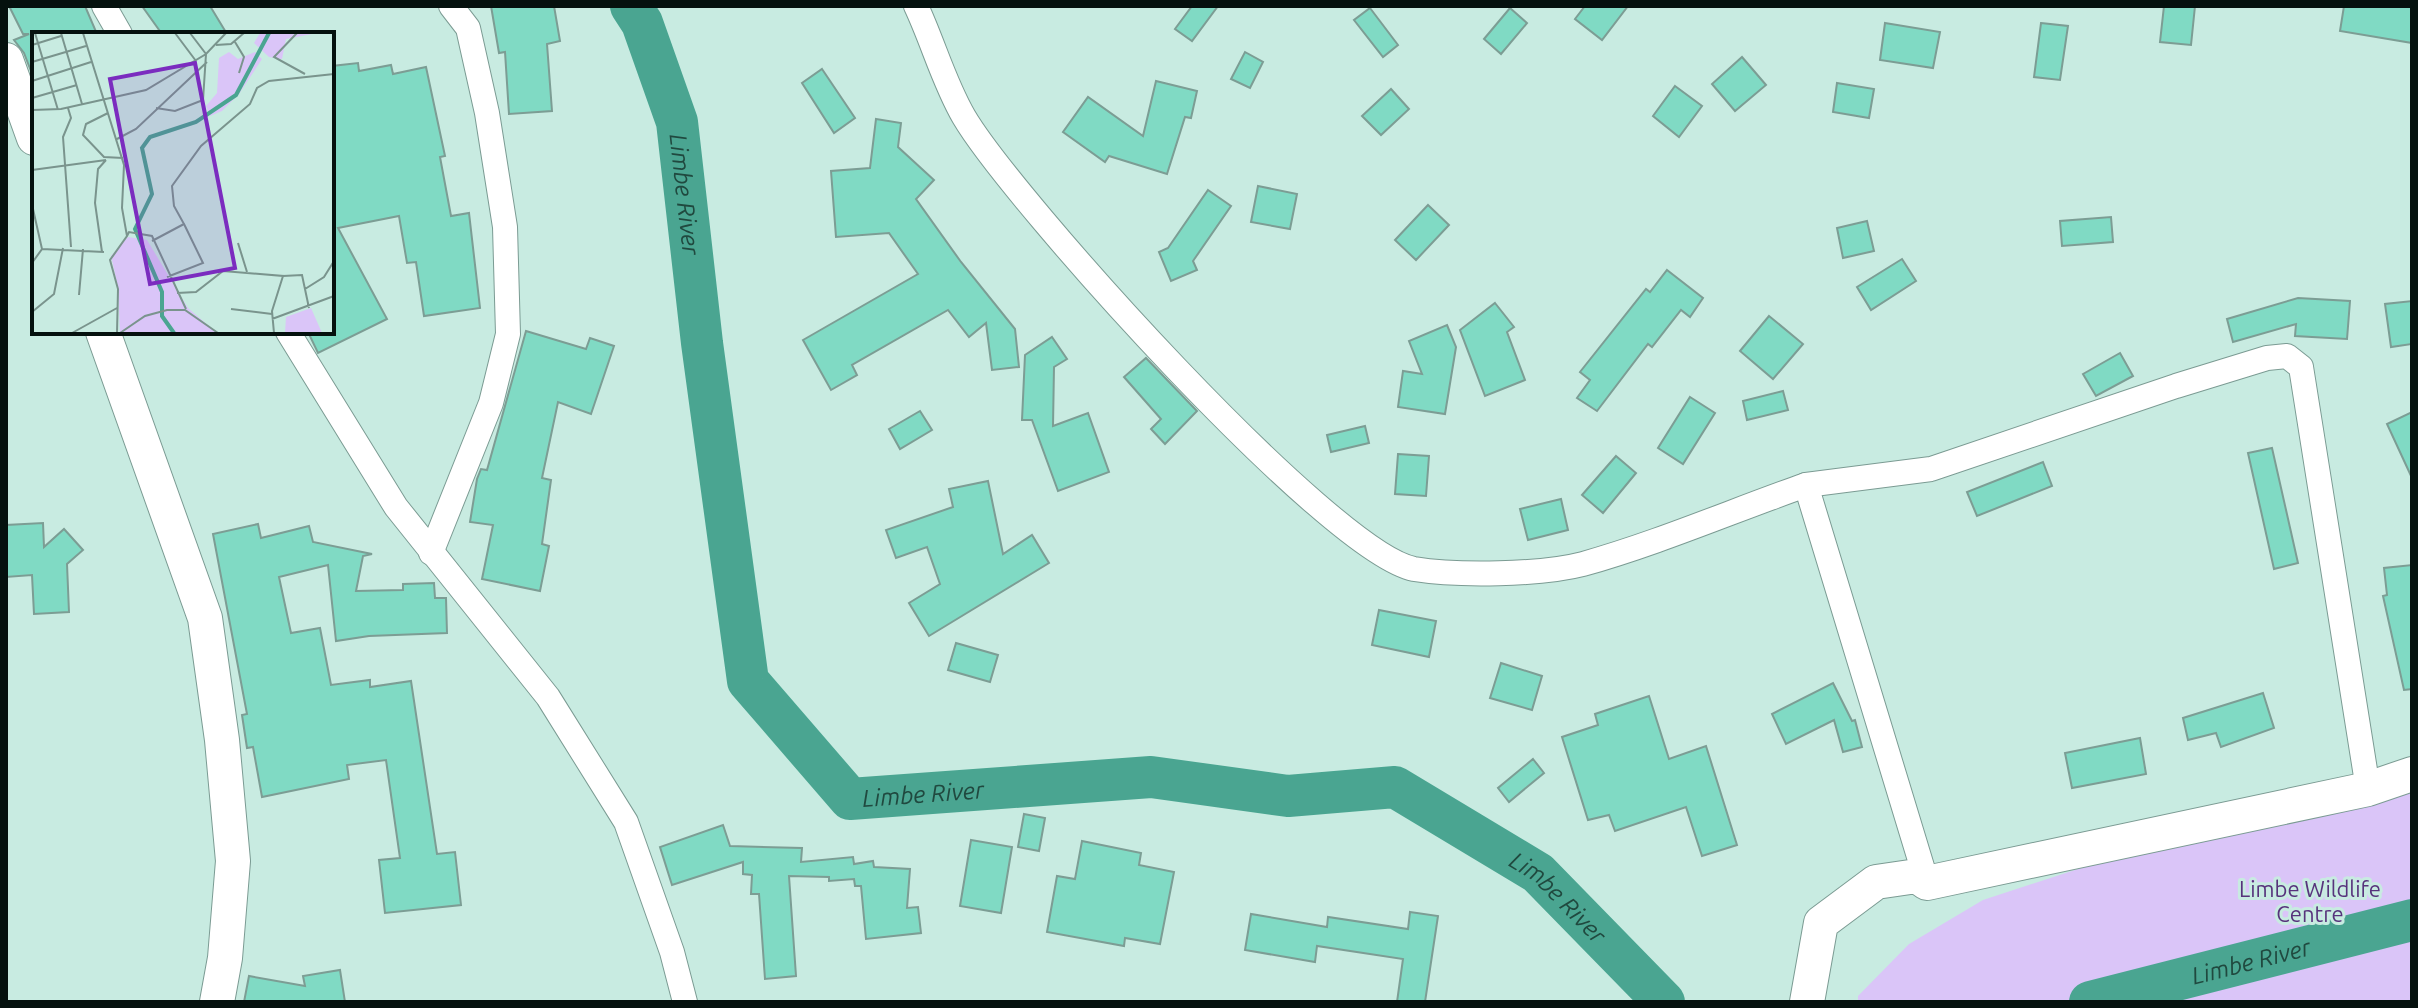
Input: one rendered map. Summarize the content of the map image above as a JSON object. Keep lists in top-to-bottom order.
{
  "water": ["Limbe River"],
  "parks": ["Limbe Wildlife Centre"]
}
